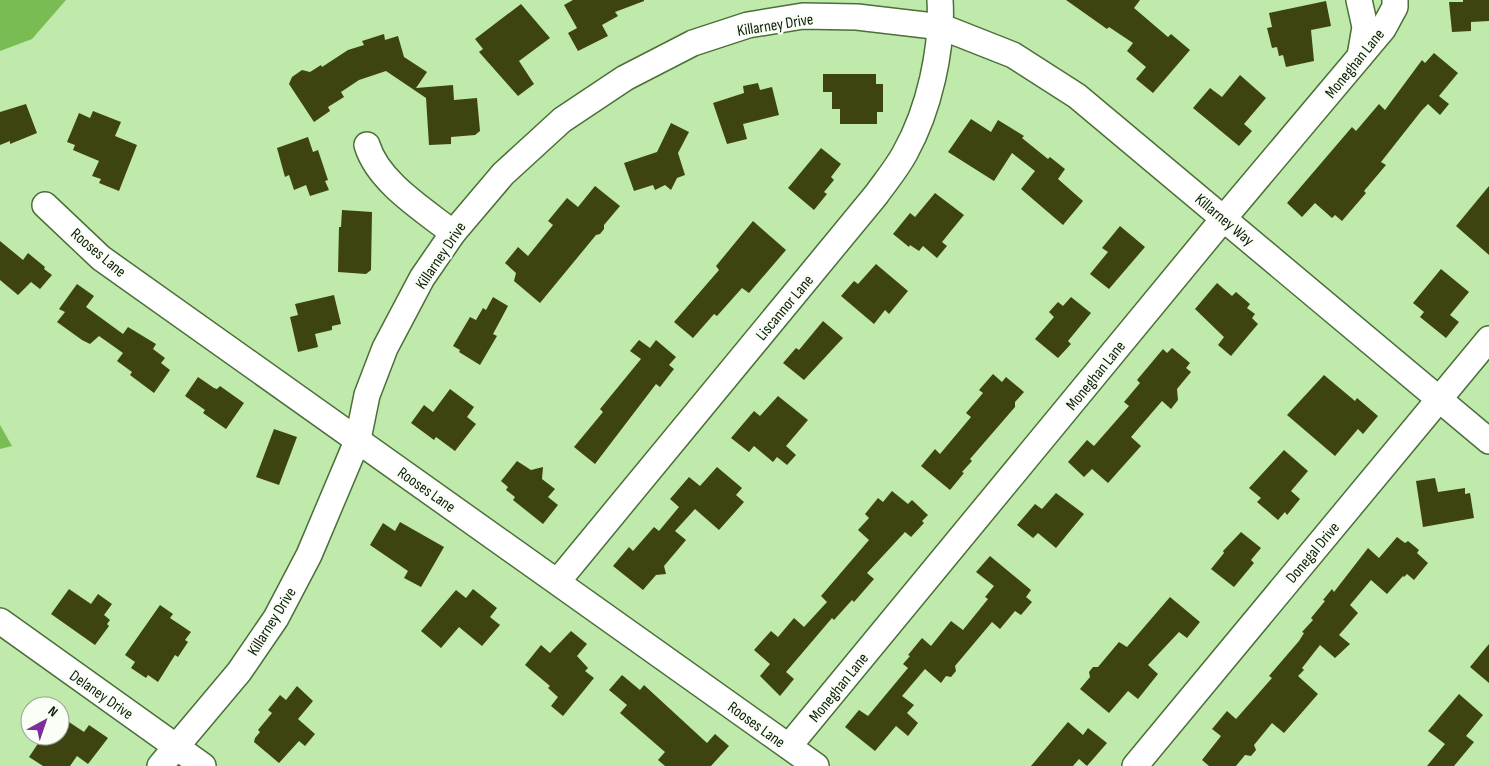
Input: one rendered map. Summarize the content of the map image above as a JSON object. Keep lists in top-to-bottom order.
{
  "streets": {
    "street": [
      "Killarney Drive",
      "Moneghan Lane",
      "Killarney Way",
      "Rooses Lane",
      "Liscannor Lane",
      "Donegal Drive",
      "Delaney Drive"
    ]
  },
  "crossings": [
    ["Killarney Drive", "Killarney Way"],
    ["Killarney Drive", "Rooses Lane"],
    ["Killarney Drive", "Liscannor Lane"],
    ["Killarney Drive", "Delaney Drive"],
    ["Moneghan Lane", "Killarney Way"],
    ["Moneghan Lane", "Rooses Lane"],
    ["Killarney Way", "Liscannor Lane"],
    ["Killarney Way", "Donegal Drive"],
    ["Rooses Lane", "Liscannor Lane"]
  ],
  "north": "top right"
}
